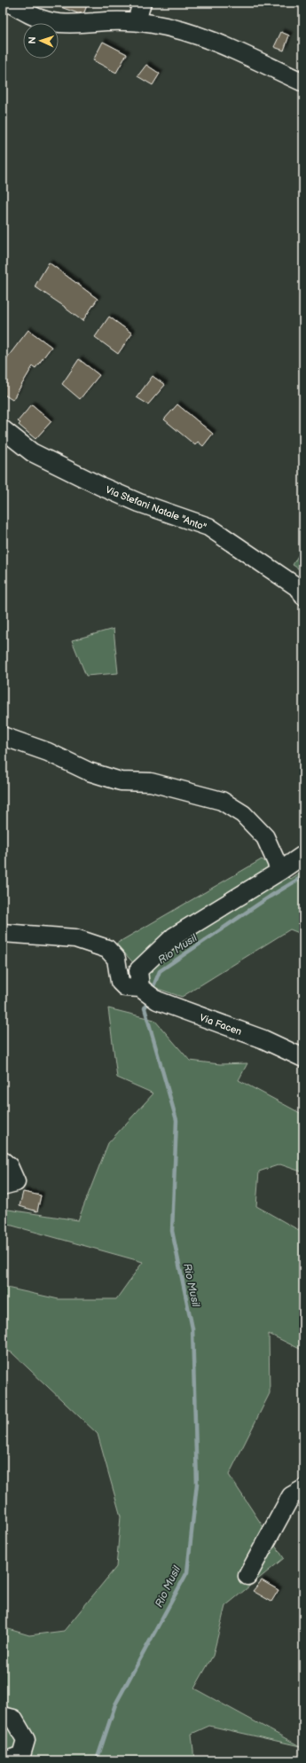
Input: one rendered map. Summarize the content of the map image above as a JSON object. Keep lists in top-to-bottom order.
{
  "streets": {
    "street": ["Via Stefani Natale \"Anto\"", "Via Facen"]
  },
  "water": ["Rio Musil"],
  "north": "left"
}
